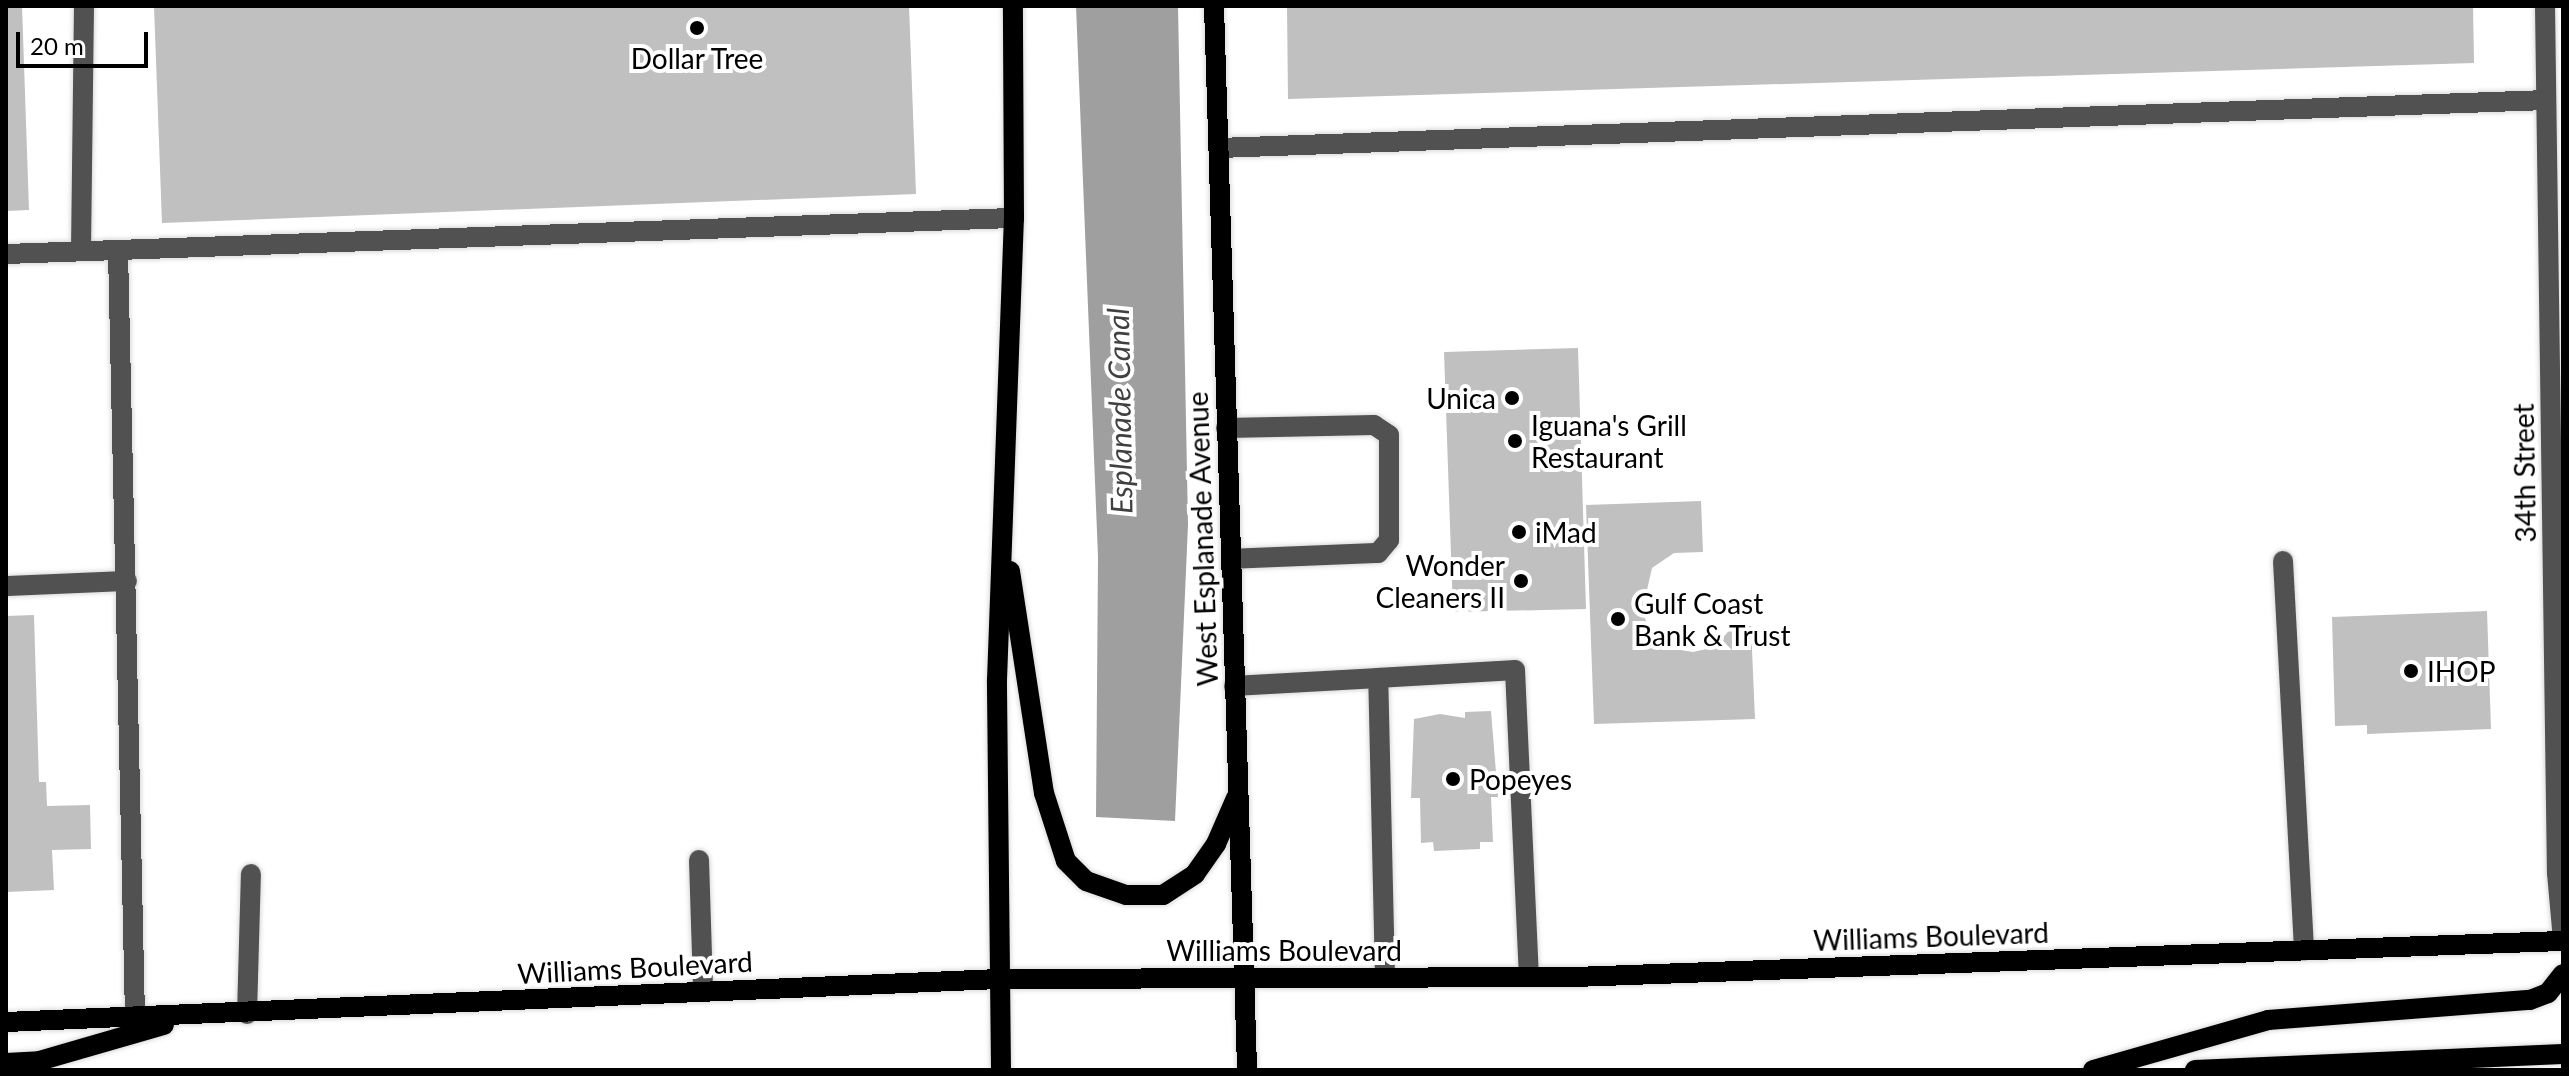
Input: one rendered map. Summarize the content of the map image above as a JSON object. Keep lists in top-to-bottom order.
{
  "streets": {
    "main road": ["West Esplanade Avenue", "Williams Boulevard"],
    "street": ["34th Street"]
  },
  "crossings": [
    ["34th Street", "Williams Boulevard"],
    ["West Esplanade Avenue", "Williams Boulevard"]
  ],
  "water": ["Esplanade Canal"],
  "places": [
    "Dollar Tree",
    "Unica",
    "Iguana's Grill Restaurant",
    "iMad",
    "Wonder Cleaners II",
    "Gulf Coast Bank & Trust",
    "IHOP",
    "Popeyes"
  ],
  "scale_bar": "20 m"
}
